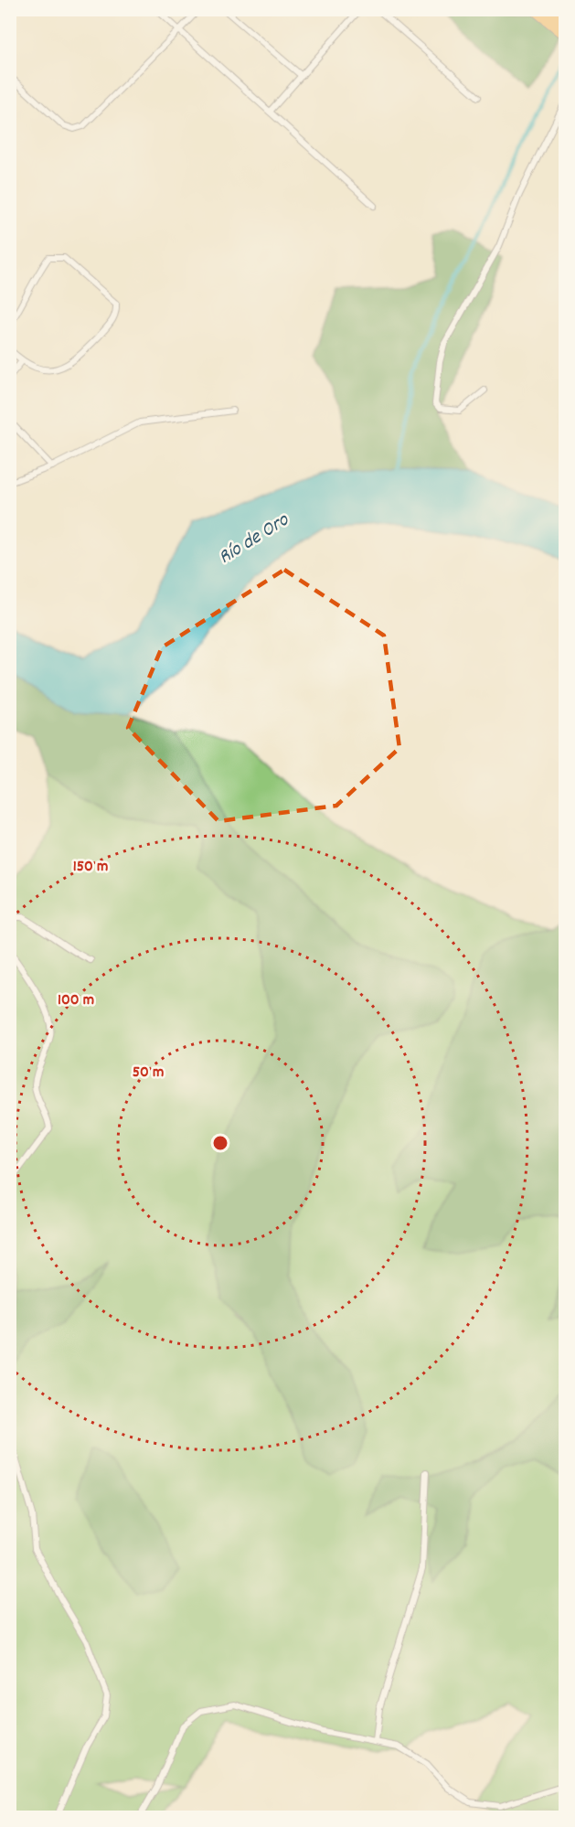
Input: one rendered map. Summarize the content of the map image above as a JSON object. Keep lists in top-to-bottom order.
{
  "water": ["Río de Oro"],
  "rings": ["150 m", "100 m", "50 m"]
}
